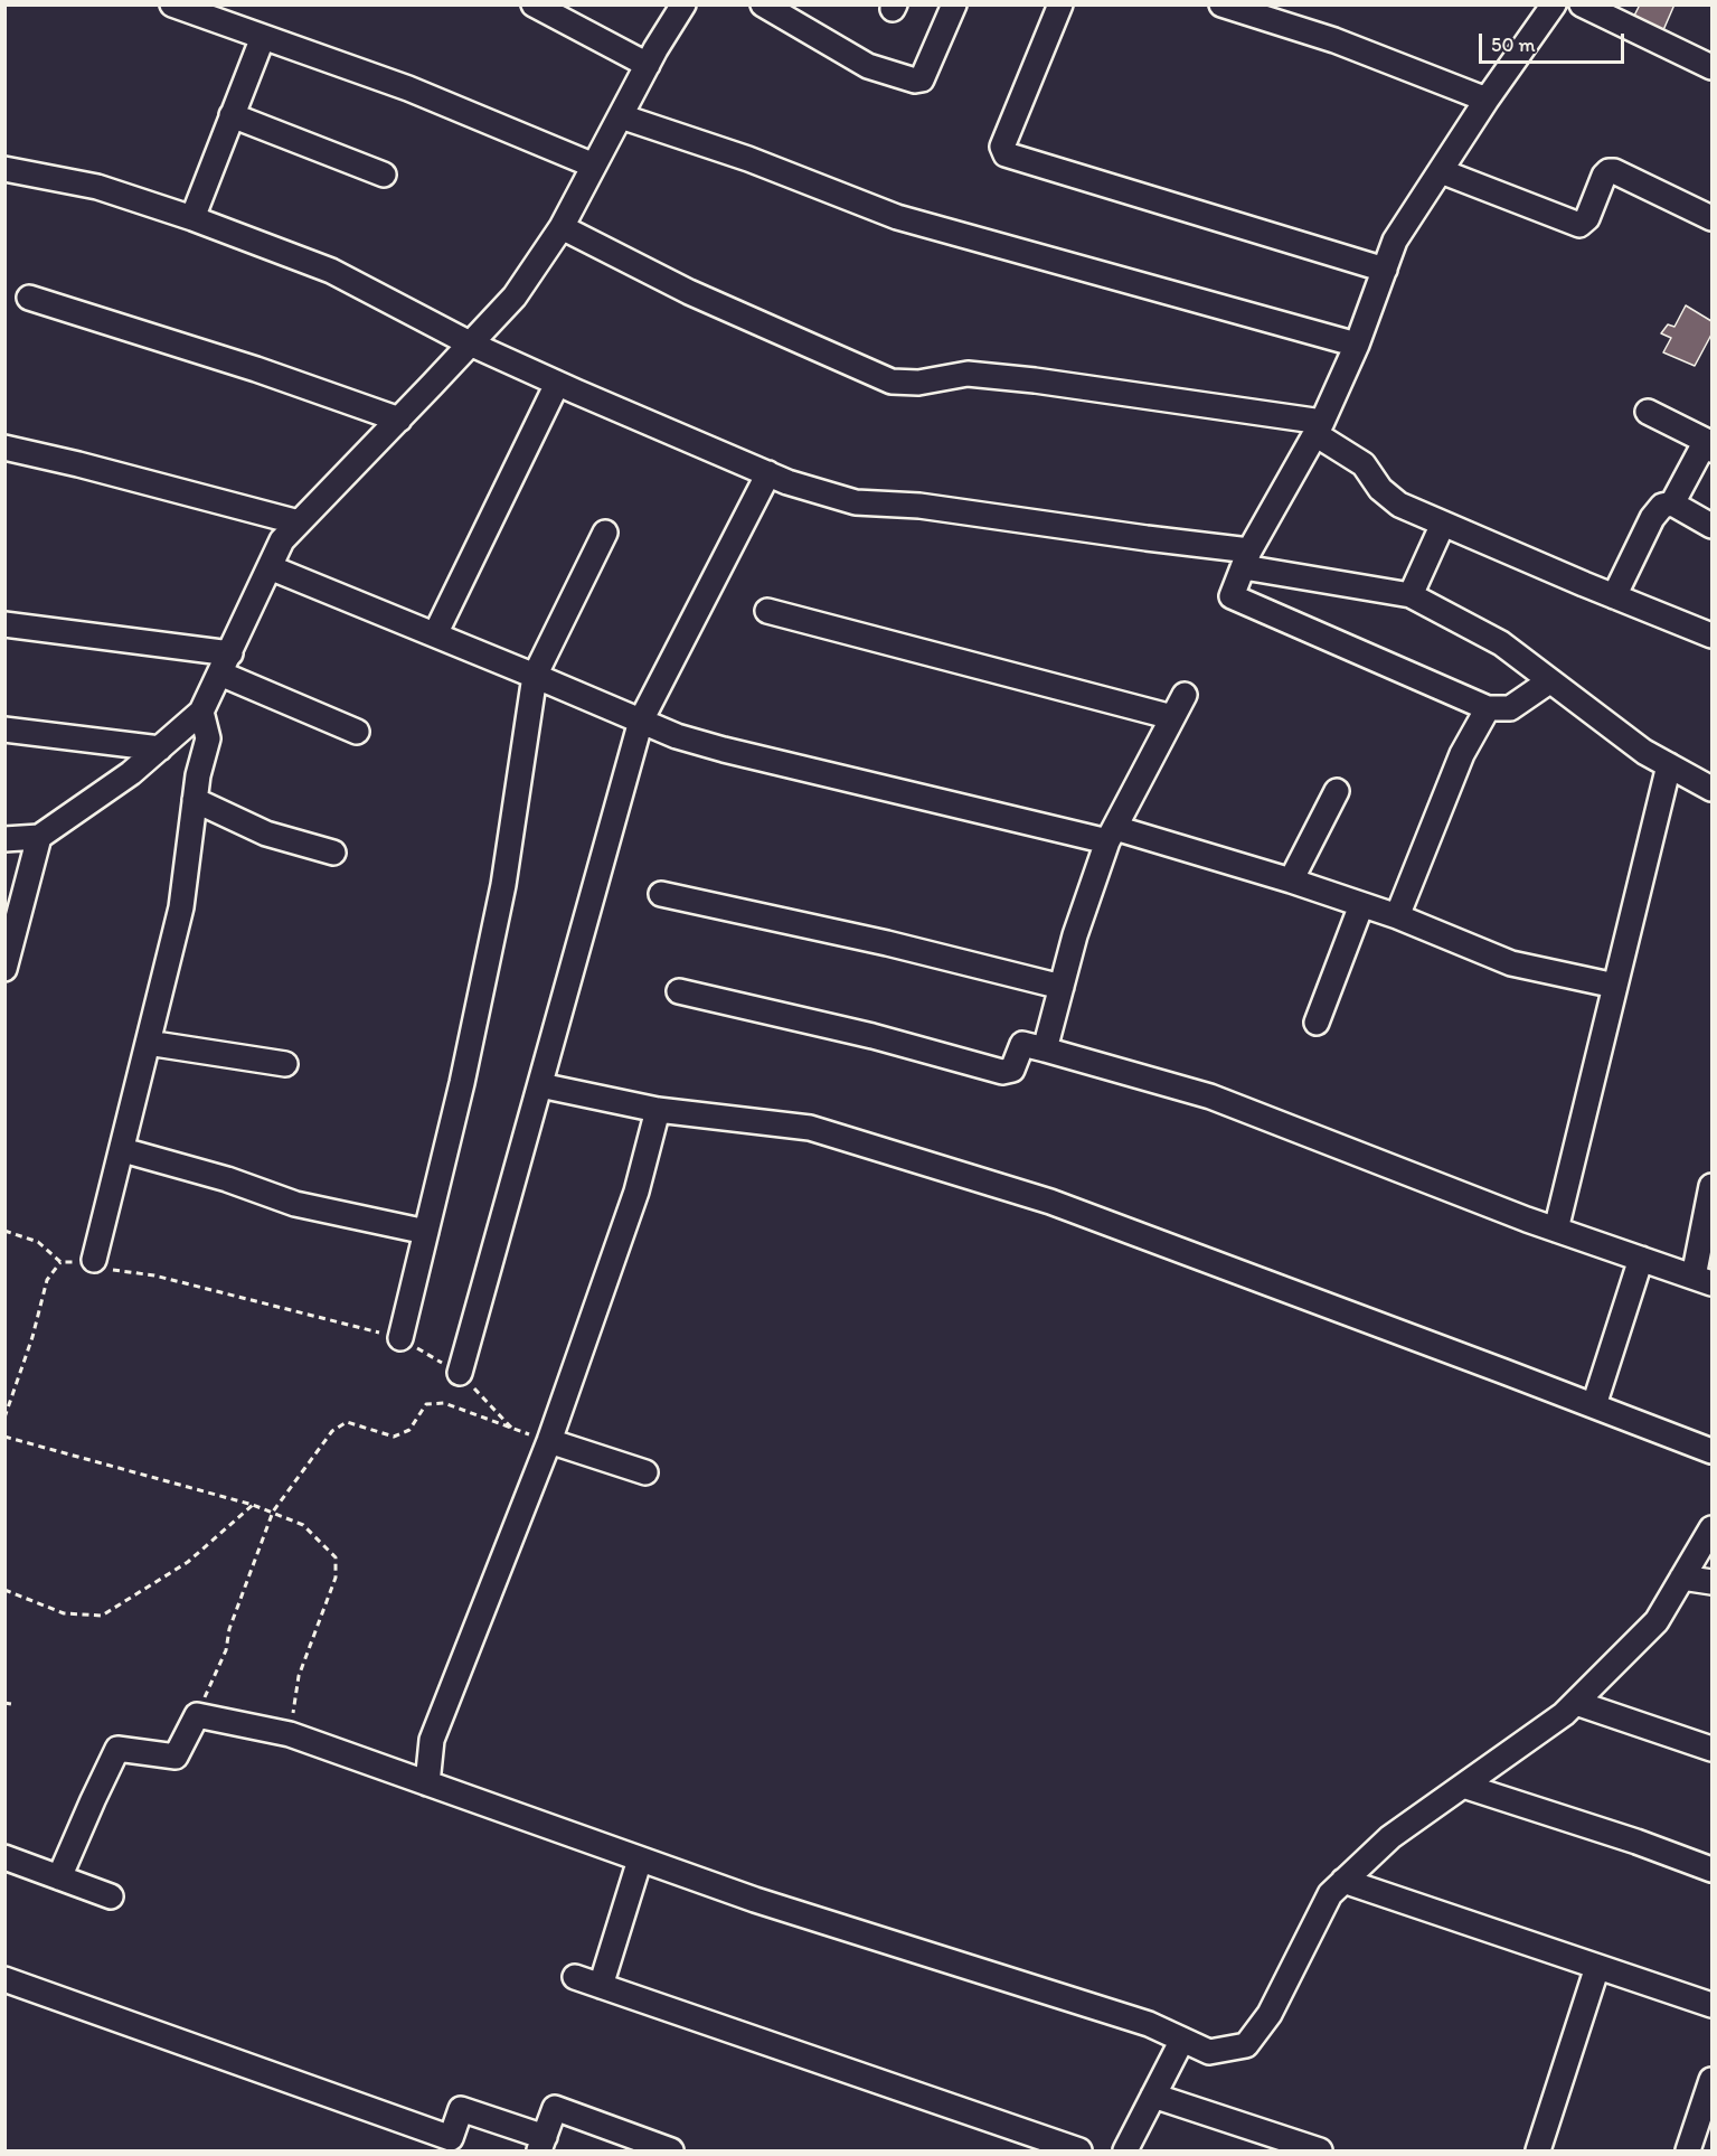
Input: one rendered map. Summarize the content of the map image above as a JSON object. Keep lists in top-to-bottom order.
{
  "scale_bar": "50 m"
}
